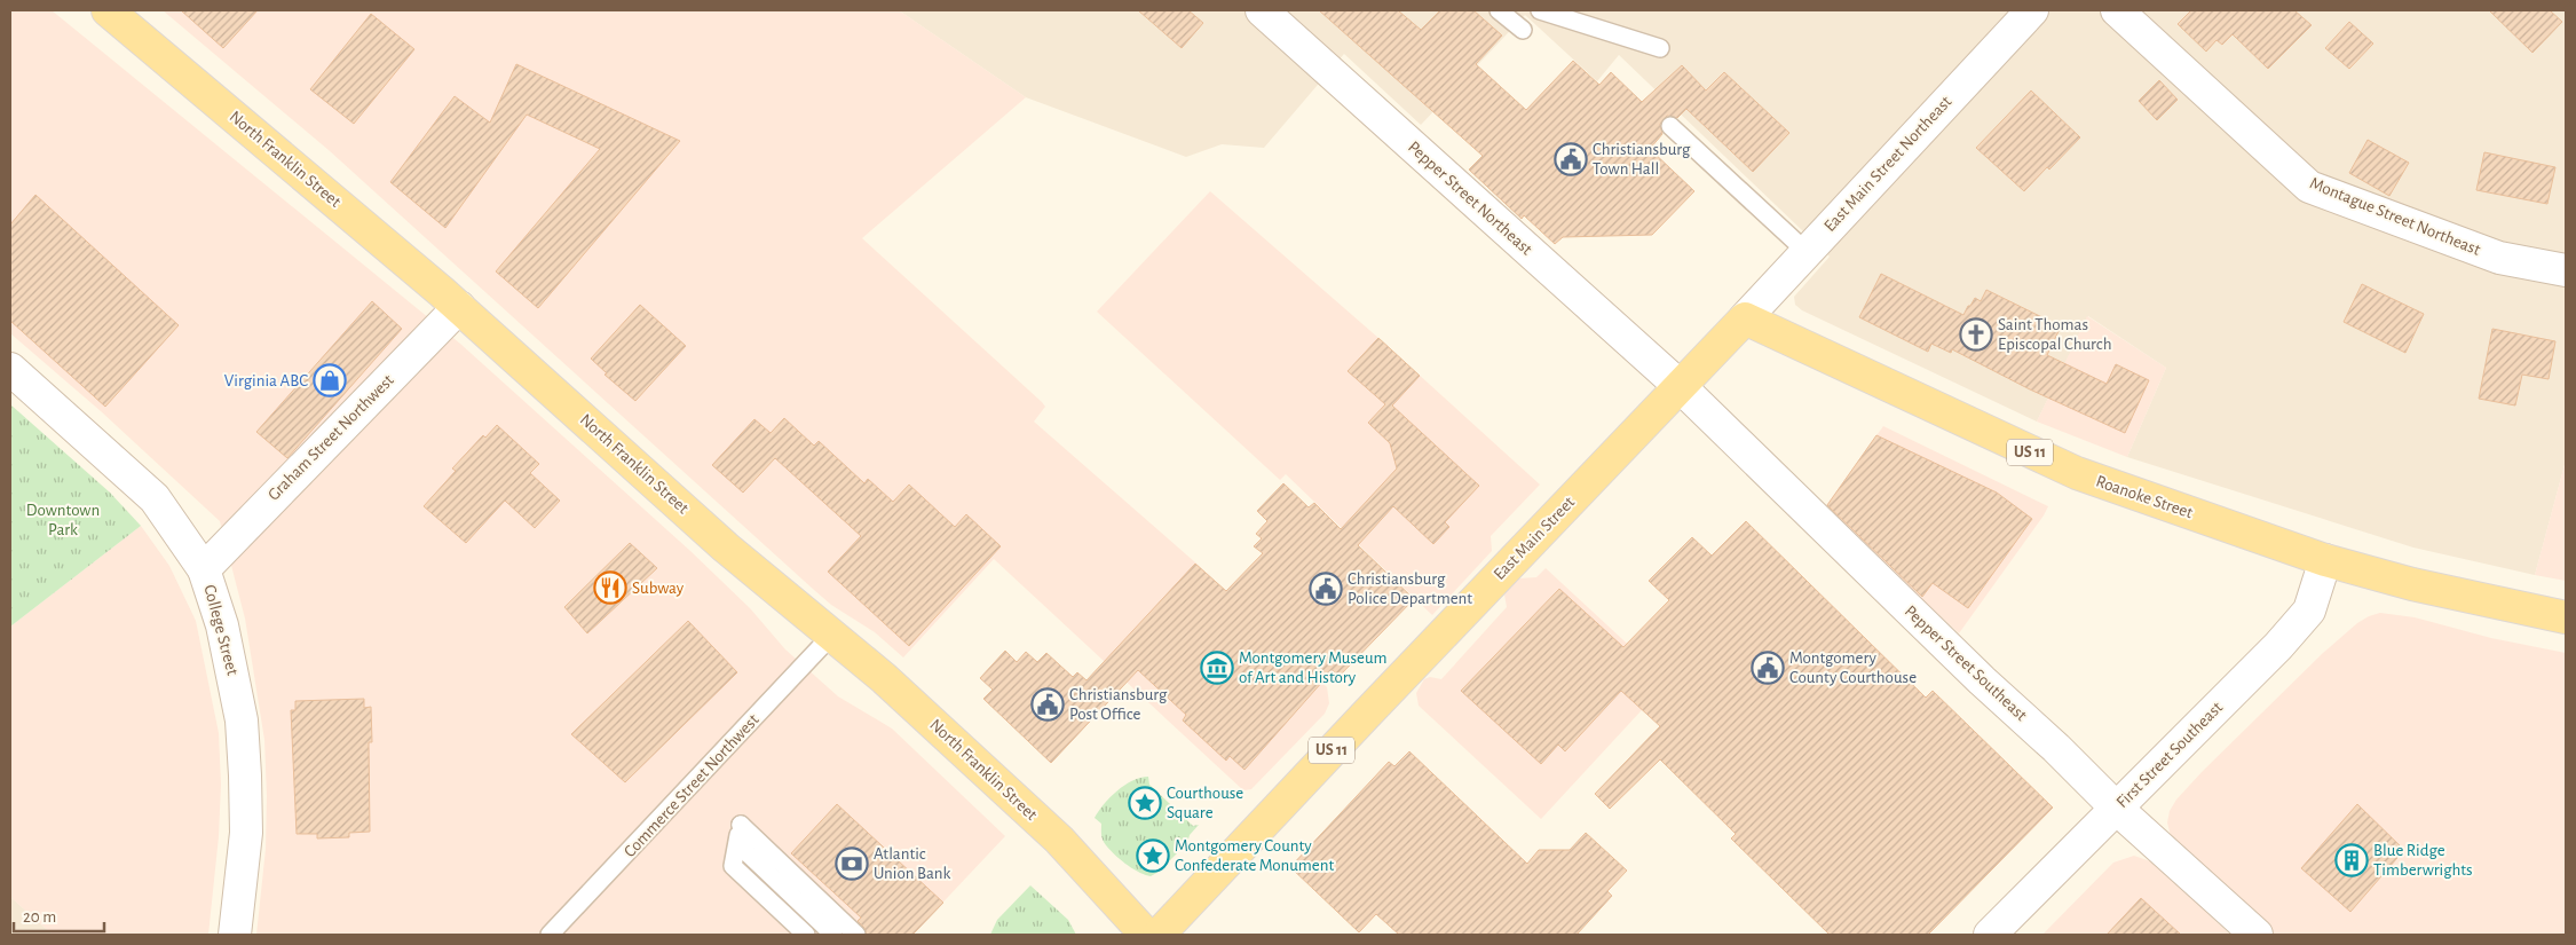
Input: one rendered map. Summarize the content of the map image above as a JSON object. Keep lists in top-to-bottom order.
{
  "streets": {
    "main road": [
      "North Franklin Street",
      "US 11",
      "Roanoke Street",
      "East Main Street"
    ],
    "street": [
      "East Main Street Northeast",
      "Pepper Street Northeast",
      "Montague Street Northeast",
      "Graham Street Northwest",
      "College Street",
      "Pepper Street Southeast",
      "First Street Southeast"
    ],
    "lane": ["Commerce Street Northwest"]
  },
  "crossings": [
    ["North Franklin Street", "Graham Street Northwest"],
    ["North Franklin Street", "Commerce Street Northwest"],
    ["East Main Street Northeast", "Roanoke Street"],
    ["East Main Street Northeast", "East Main Street"],
    ["Pepper Street Northeast", "East Main Street"],
    ["Pepper Street Northeast", "Pepper Street Southeast"],
    ["Graham Street Northwest", "College Street"],
    ["Roanoke Street", "East Main Street"],
    ["Roanoke Street", "First Street Southeast"],
    ["East Main Street", "Pepper Street Southeast"],
    ["Pepper Street Southeast", "First Street Southeast"]
  ],
  "parks": ["Downtown Park"],
  "places": {
    "public building": [
      "Christiansburg Town Hall",
      "Christiansburg Police Department",
      "Montgomery County Courthouse",
      "Christiansburg Post Office"
    ],
    "church": ["Saint Thomas Episcopal Church"],
    "shop": ["Virginia ABC"],
    "restaurant": ["Subway"],
    "museum": ["Montgomery Museum of Art and History"],
    "place": ["Courthouse Square", "Montgomery County Confederate Monument"],
    "building": ["Blue Ridge Timberwrights"],
    "bank": ["Atlantic Union Bank"]
  },
  "scale_bar": "20 m"
}
